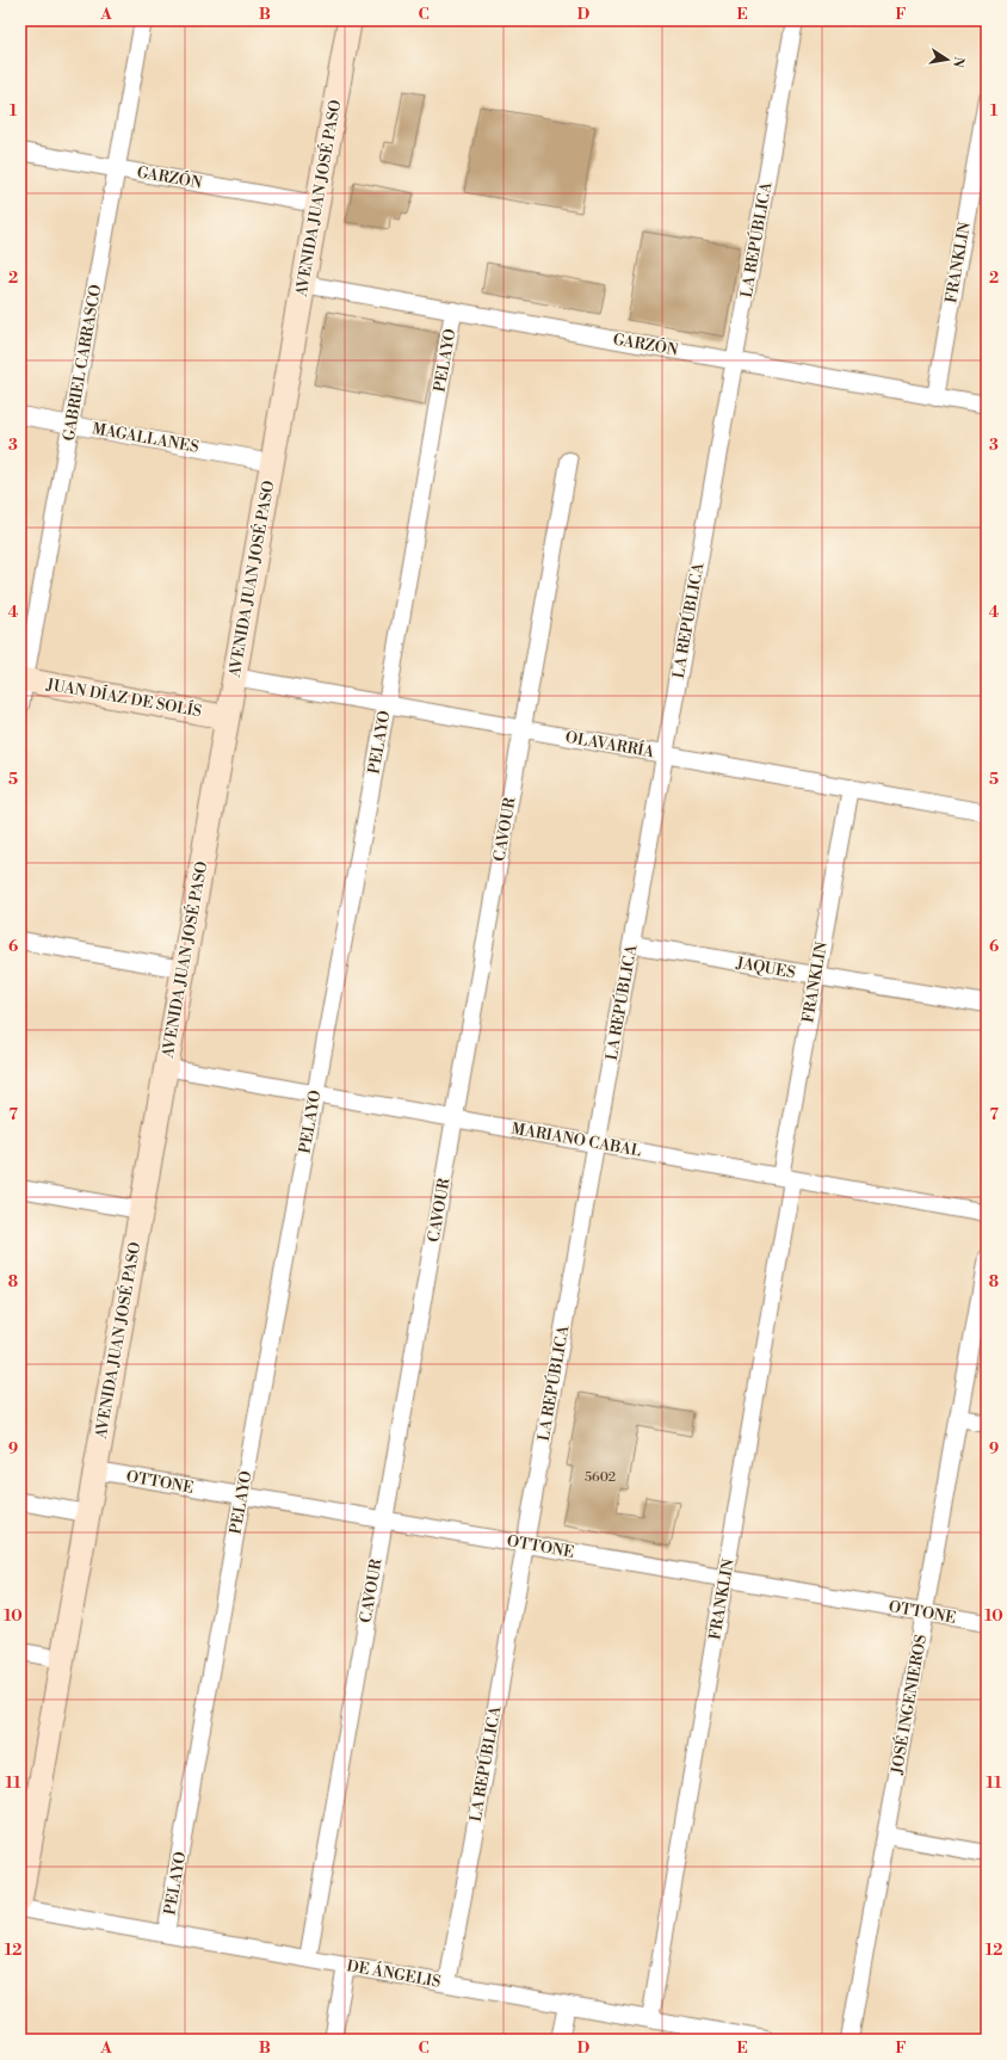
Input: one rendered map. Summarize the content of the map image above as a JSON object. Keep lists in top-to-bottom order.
{
  "streets": {
    "main road": ["AVENIDA JUAN JOSÉ PASO", "JUAN DÍAZ DE SOLÍS"],
    "street": [
      "GARZÓN",
      "LA REPÚBLICA",
      "FRANKLIN",
      "PELAYO",
      "GABRIEL CARRASCO",
      "MAGALLANES",
      "OLAVARRÍA",
      "CAVOUR",
      "JAQUES",
      "MARIANO CABAL",
      "OTTONE",
      "JOSÉ INGENIEROS",
      "DE ÁNGELIS"
    ]
  },
  "crossings": [
    ["GARZÓN", "AVENIDA JUAN JOSÉ PASO"],
    ["GARZÓN", "LA REPÚBLICA"],
    ["GARZÓN", "FRANKLIN"],
    ["GARZÓN", "PELAYO"],
    ["GARZÓN", "GABRIEL CARRASCO"],
    ["AVENIDA JUAN JOSÉ PASO", "MAGALLANES"],
    ["AVENIDA JUAN JOSÉ PASO", "JUAN DÍAZ DE SOLÍS"],
    ["AVENIDA JUAN JOSÉ PASO", "OLAVARRÍA"],
    ["AVENIDA JUAN JOSÉ PASO", "MARIANO CABAL"],
    ["AVENIDA JUAN JOSÉ PASO", "OTTONE"],
    ["LA REPÚBLICA", "OLAVARRÍA"],
    ["LA REPÚBLICA", "JAQUES"],
    ["LA REPÚBLICA", "MARIANO CABAL"],
    ["LA REPÚBLICA", "OTTONE"],
    ["LA REPÚBLICA", "DE ÁNGELIS"],
    ["FRANKLIN", "OLAVARRÍA"],
    ["FRANKLIN", "JAQUES"],
    ["FRANKLIN", "MARIANO CABAL"],
    ["FRANKLIN", "OTTONE"],
    ["FRANKLIN", "DE ÁNGELIS"],
    ["PELAYO", "OLAVARRÍA"],
    ["PELAYO", "MARIANO CABAL"],
    ["PELAYO", "OTTONE"],
    ["PELAYO", "DE ÁNGELIS"],
    ["GABRIEL CARRASCO", "MAGALLANES"],
    ["GABRIEL CARRASCO", "JUAN DÍAZ DE SOLÍS"],
    ["OLAVARRÍA", "CAVOUR"],
    ["CAVOUR", "MARIANO CABAL"],
    ["CAVOUR", "OTTONE"],
    ["CAVOUR", "DE ÁNGELIS"],
    ["OTTONE", "JOSÉ INGENIEROS"]
  ],
  "house_numbers": ["5602"],
  "north": "right",
  "grid": {
    "columns": [
      "A",
      "B",
      "C",
      "D",
      "E",
      "F"
    ],
    "rows": [
      "1",
      "2",
      "3",
      "4",
      "5",
      "6",
      "7",
      "8",
      "9",
      "10",
      "11",
      "12"
    ]
  }
}
